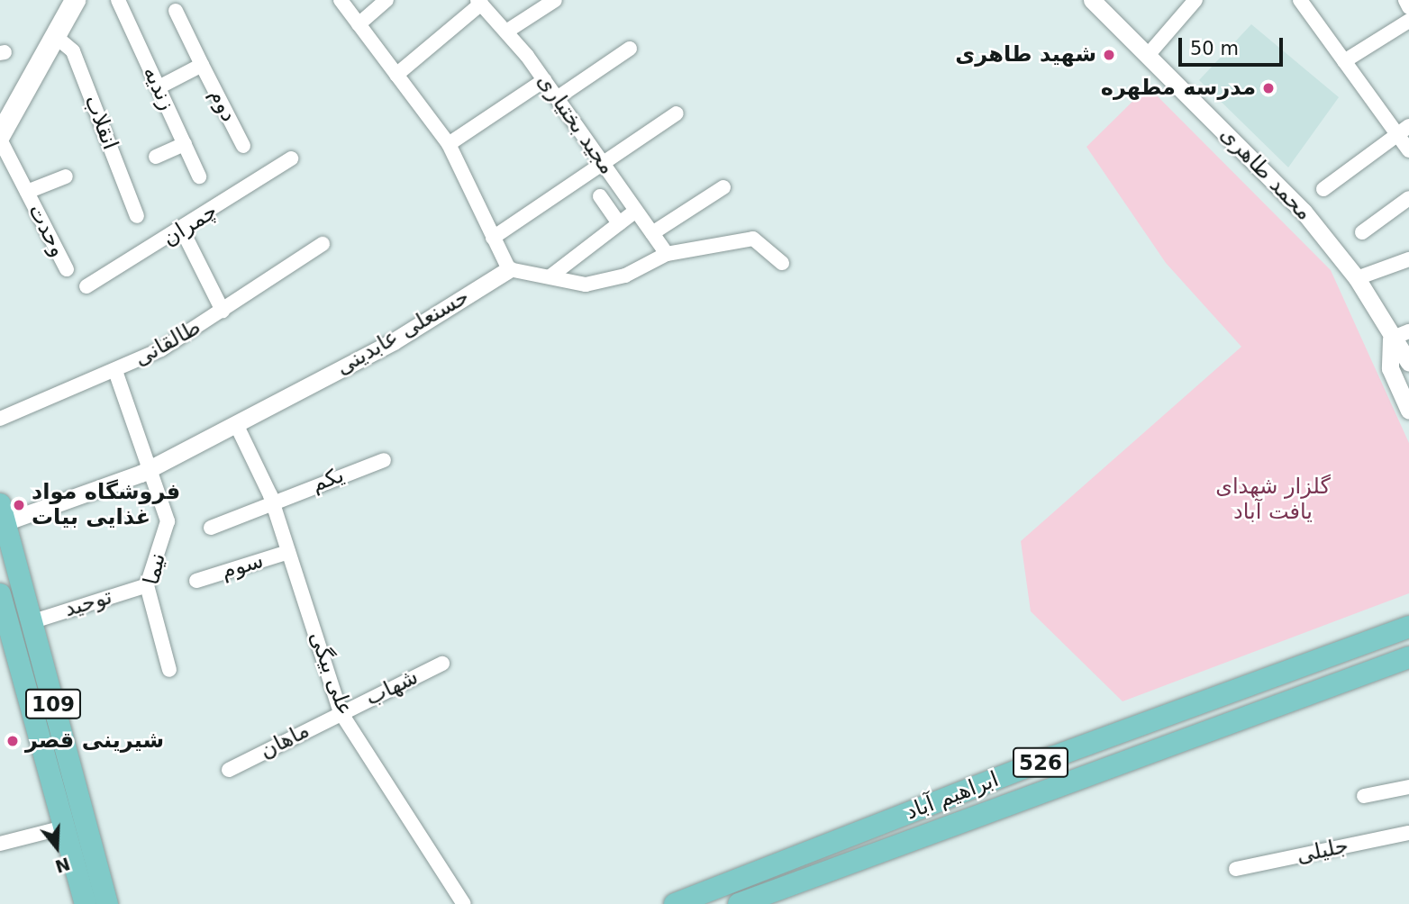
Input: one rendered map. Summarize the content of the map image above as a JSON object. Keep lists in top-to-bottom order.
{
  "streets": {
    "main road": ["109", "526", "ابراهیم آباد"],
    "street": [
      "زندیه",
      "دوم",
      "انقلاب",
      "مجید بختیاری",
      "محمد طاهری",
      "چمران",
      "وحدت",
      "حسنعلی عابدینی",
      "طالقانی",
      "یکم",
      "سوم",
      "نیما",
      "توحید",
      "علی بیگی",
      "شهاب",
      "ماهان",
      "جلیلی"
    ]
  },
  "crossings": [
    ["زندیه", "دوم"],
    ["حسنعلی عابدینی", "نیما"],
    ["حسنعلی عابدینی", "علی بیگی"],
    ["حسنعلی عابدینی", "109"],
    ["طالقانی", "نیما"],
    ["یکم", "علی بیگی"],
    ["سوم", "علی بیگی"],
    ["نیما", "توحید"],
    ["توحید", "109"],
    ["علی بیگی", "شهاب"],
    ["علی بیگی", "ماهان"],
    ["شهاب", "ماهان"]
  ],
  "parks": ["گلزار شهدای یافت آباد"],
  "places": [
    "شهید طاهری",
    "مدرسه مطهره",
    "فروشگاه مواد غذایی بیات",
    "شیرینی قصر"
  ],
  "scale_bar": "50 m",
  "north": "bottom"
}
